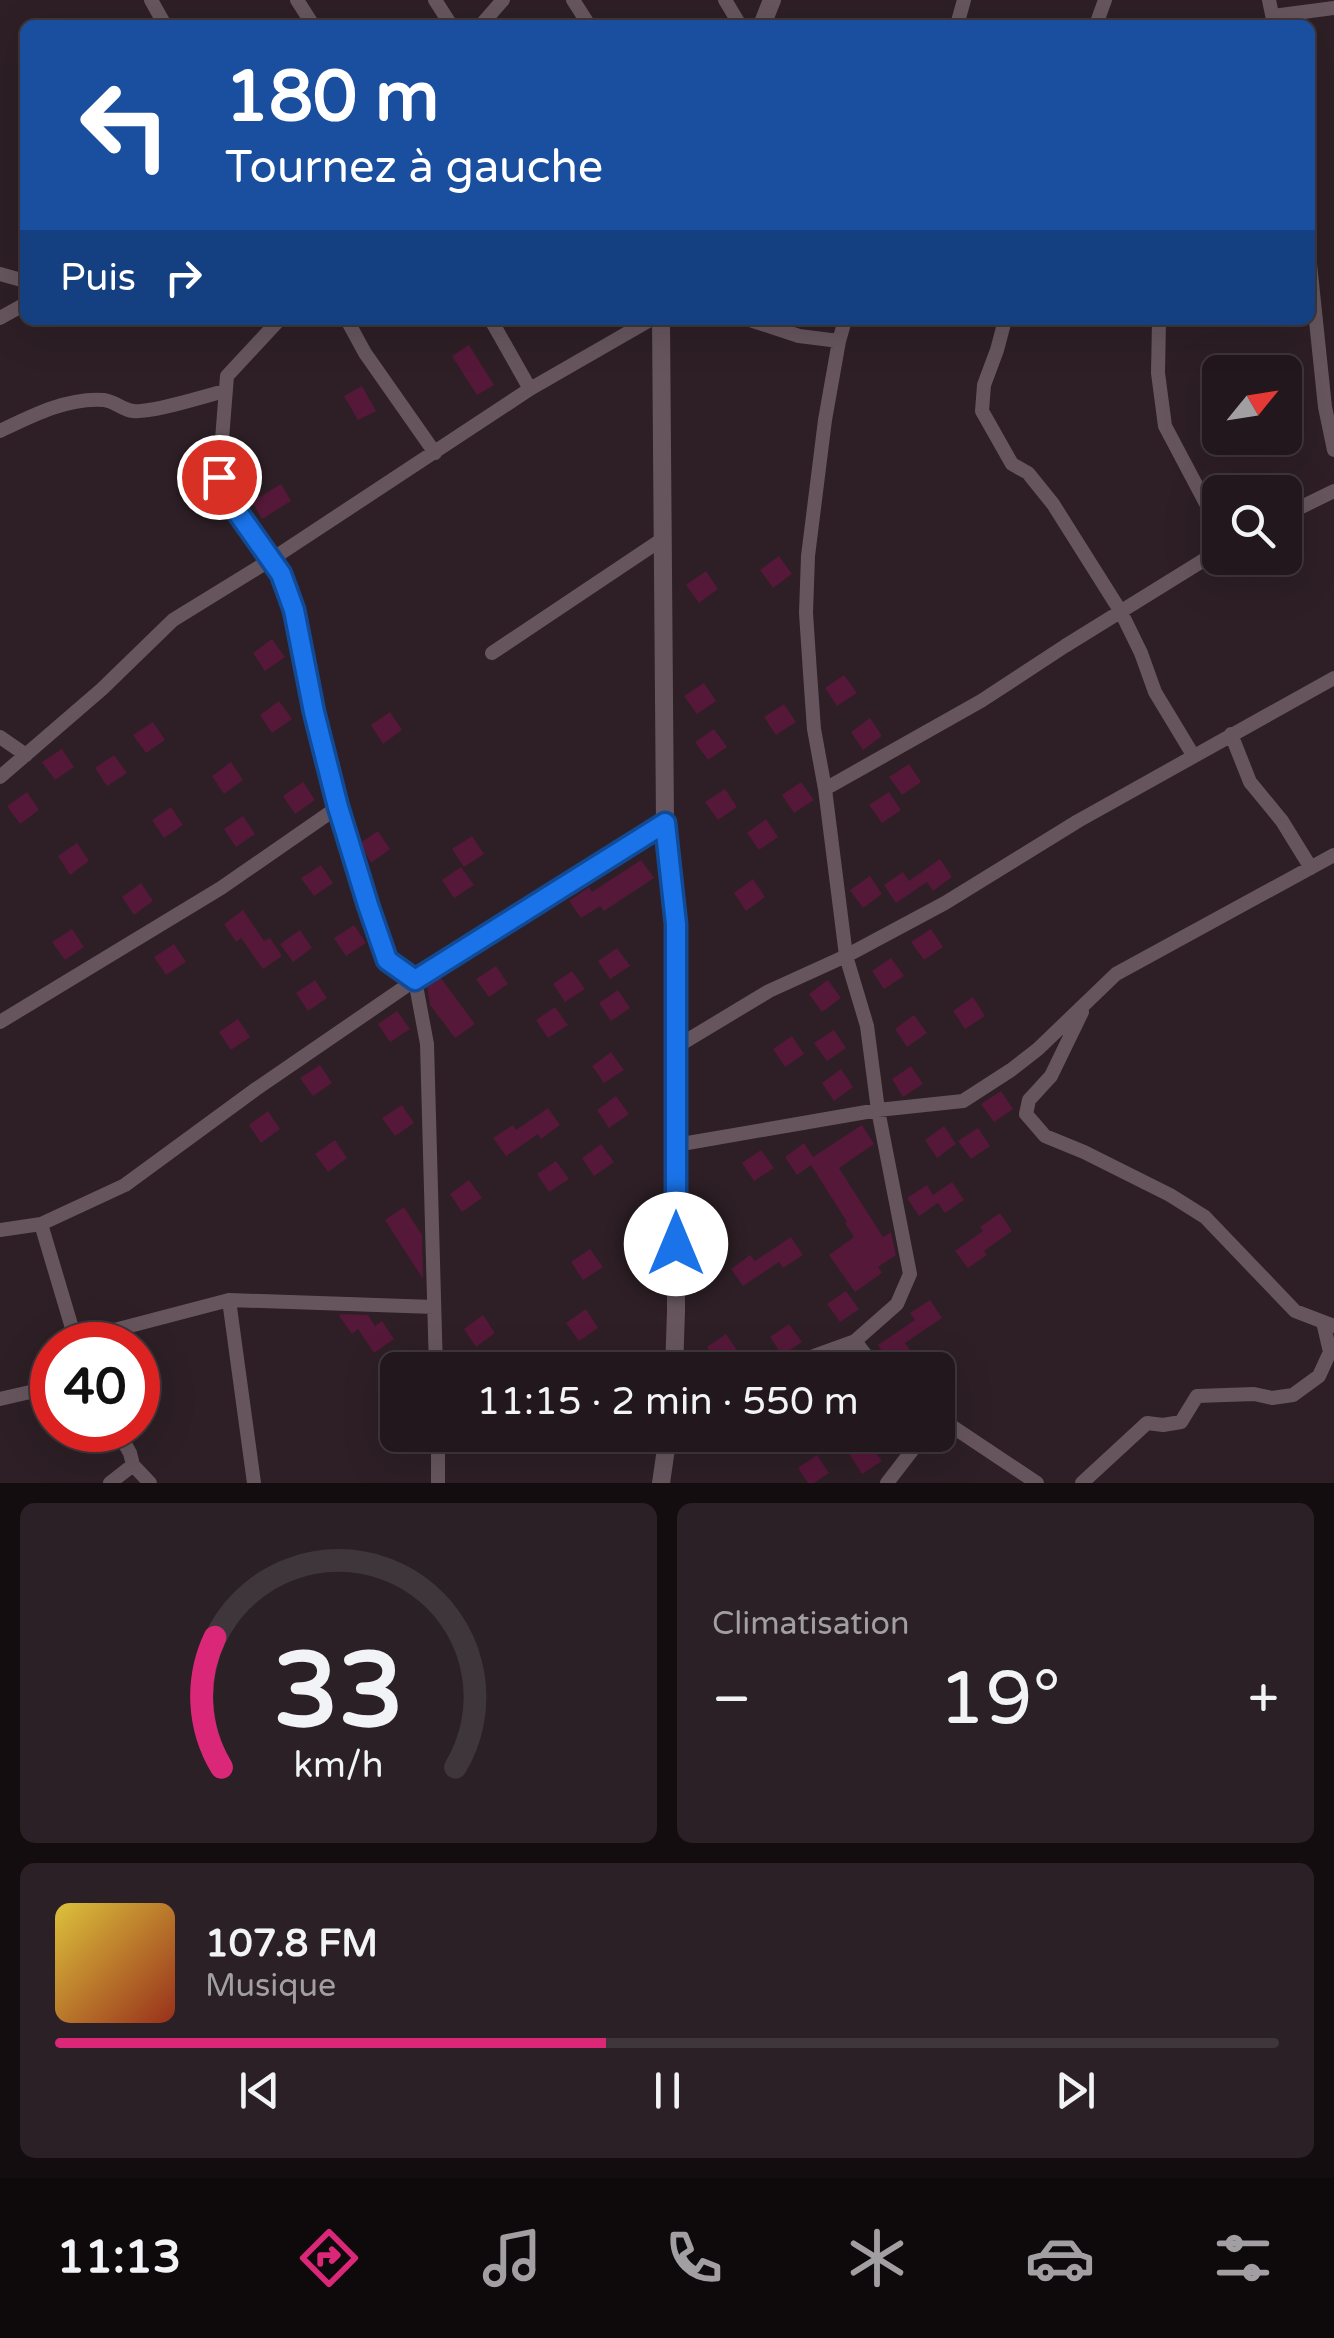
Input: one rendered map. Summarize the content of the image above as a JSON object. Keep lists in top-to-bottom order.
{
  "north": "top right",
  "page": {
    "turn": ["180 m", "Tournez à gauche"],
    "then": "Puis",
    "limit": "40",
    "trip": "11:15 · 2 min · 550 m",
    "tile": "Climatisation",
    "heat": ["−", "19°", "+"],
    "song": ["107.8 FM", "Musique"],
    "tabs": "11:13",
    "gauge": ["33", "km/h"]
  }
}
